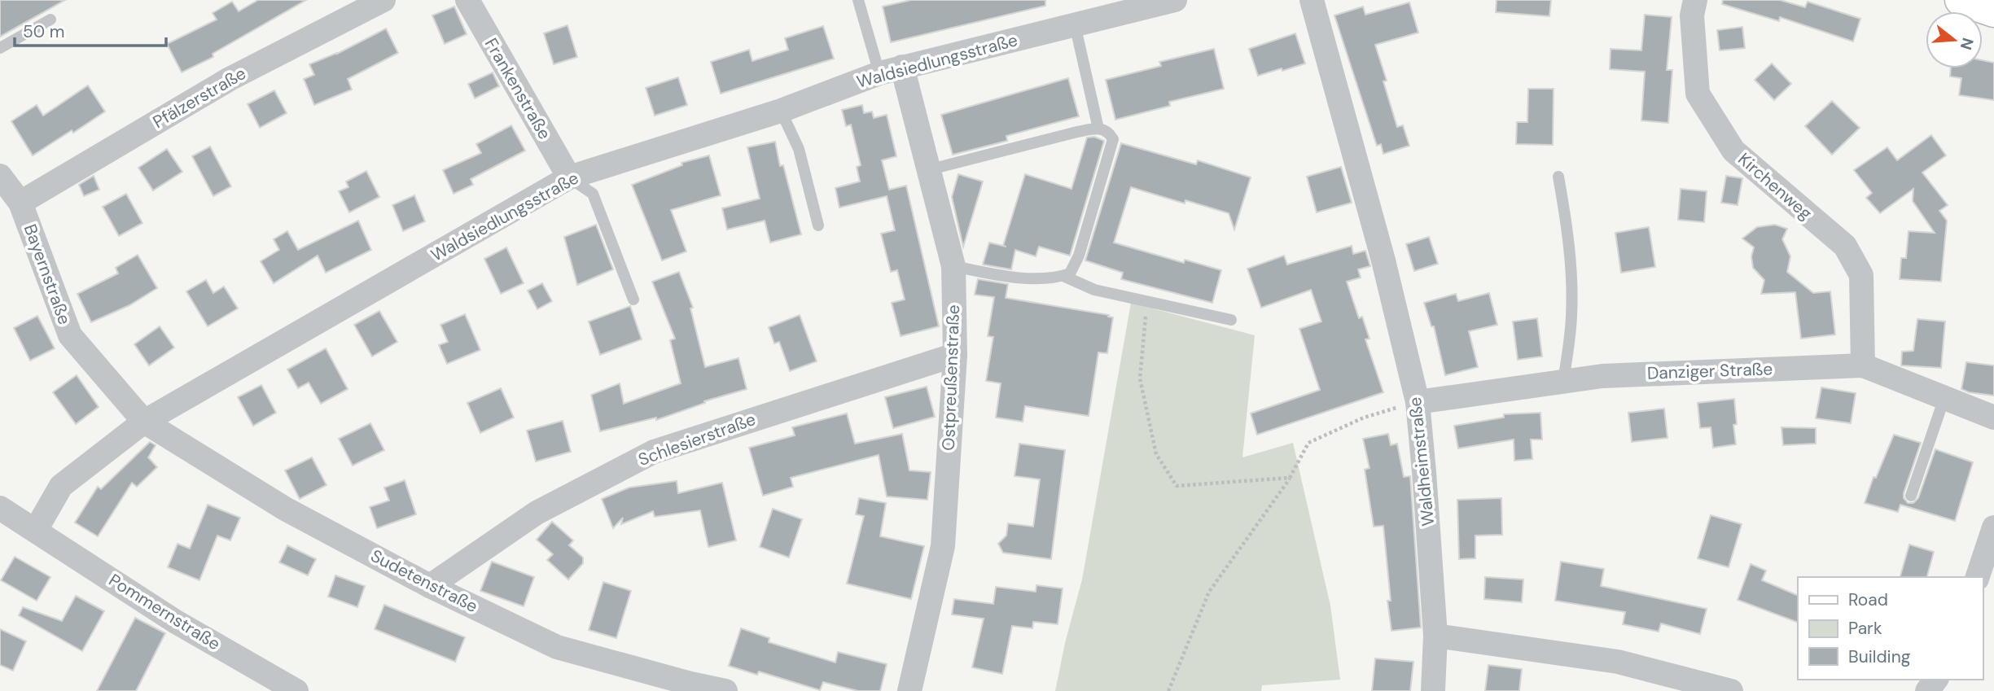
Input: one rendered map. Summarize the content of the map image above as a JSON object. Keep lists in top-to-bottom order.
{
  "streets": {
    "street": [
      "Waldsiedlungsstraße",
      "Frankenstraße",
      "Pfälzerstraße",
      "Kirchenweg",
      "Bayernstraße",
      "Danziger Straße",
      "Ostpreußenstraße",
      "Schlesierstraße",
      "Waldheimstraße",
      "Sudetenstraße",
      "Pommernstraße"
    ]
  },
  "crossings": [
    ["Waldsiedlungsstraße", "Frankenstraße"],
    ["Waldsiedlungsstraße", "Bayernstraße"],
    ["Waldsiedlungsstraße", "Ostpreußenstraße"],
    ["Waldsiedlungsstraße", "Sudetenstraße"],
    ["Waldsiedlungsstraße", "Pommernstraße"],
    ["Pfälzerstraße", "Bayernstraße"],
    ["Kirchenweg", "Danziger Straße"],
    ["Bayernstraße", "Sudetenstraße"],
    ["Danziger Straße", "Waldheimstraße"],
    ["Ostpreußenstraße", "Schlesierstraße"],
    ["Schlesierstraße", "Sudetenstraße"]
  ],
  "legend": ["Road", "Park", "Building"],
  "scale_bar": "50 m",
  "north": "right"
}
